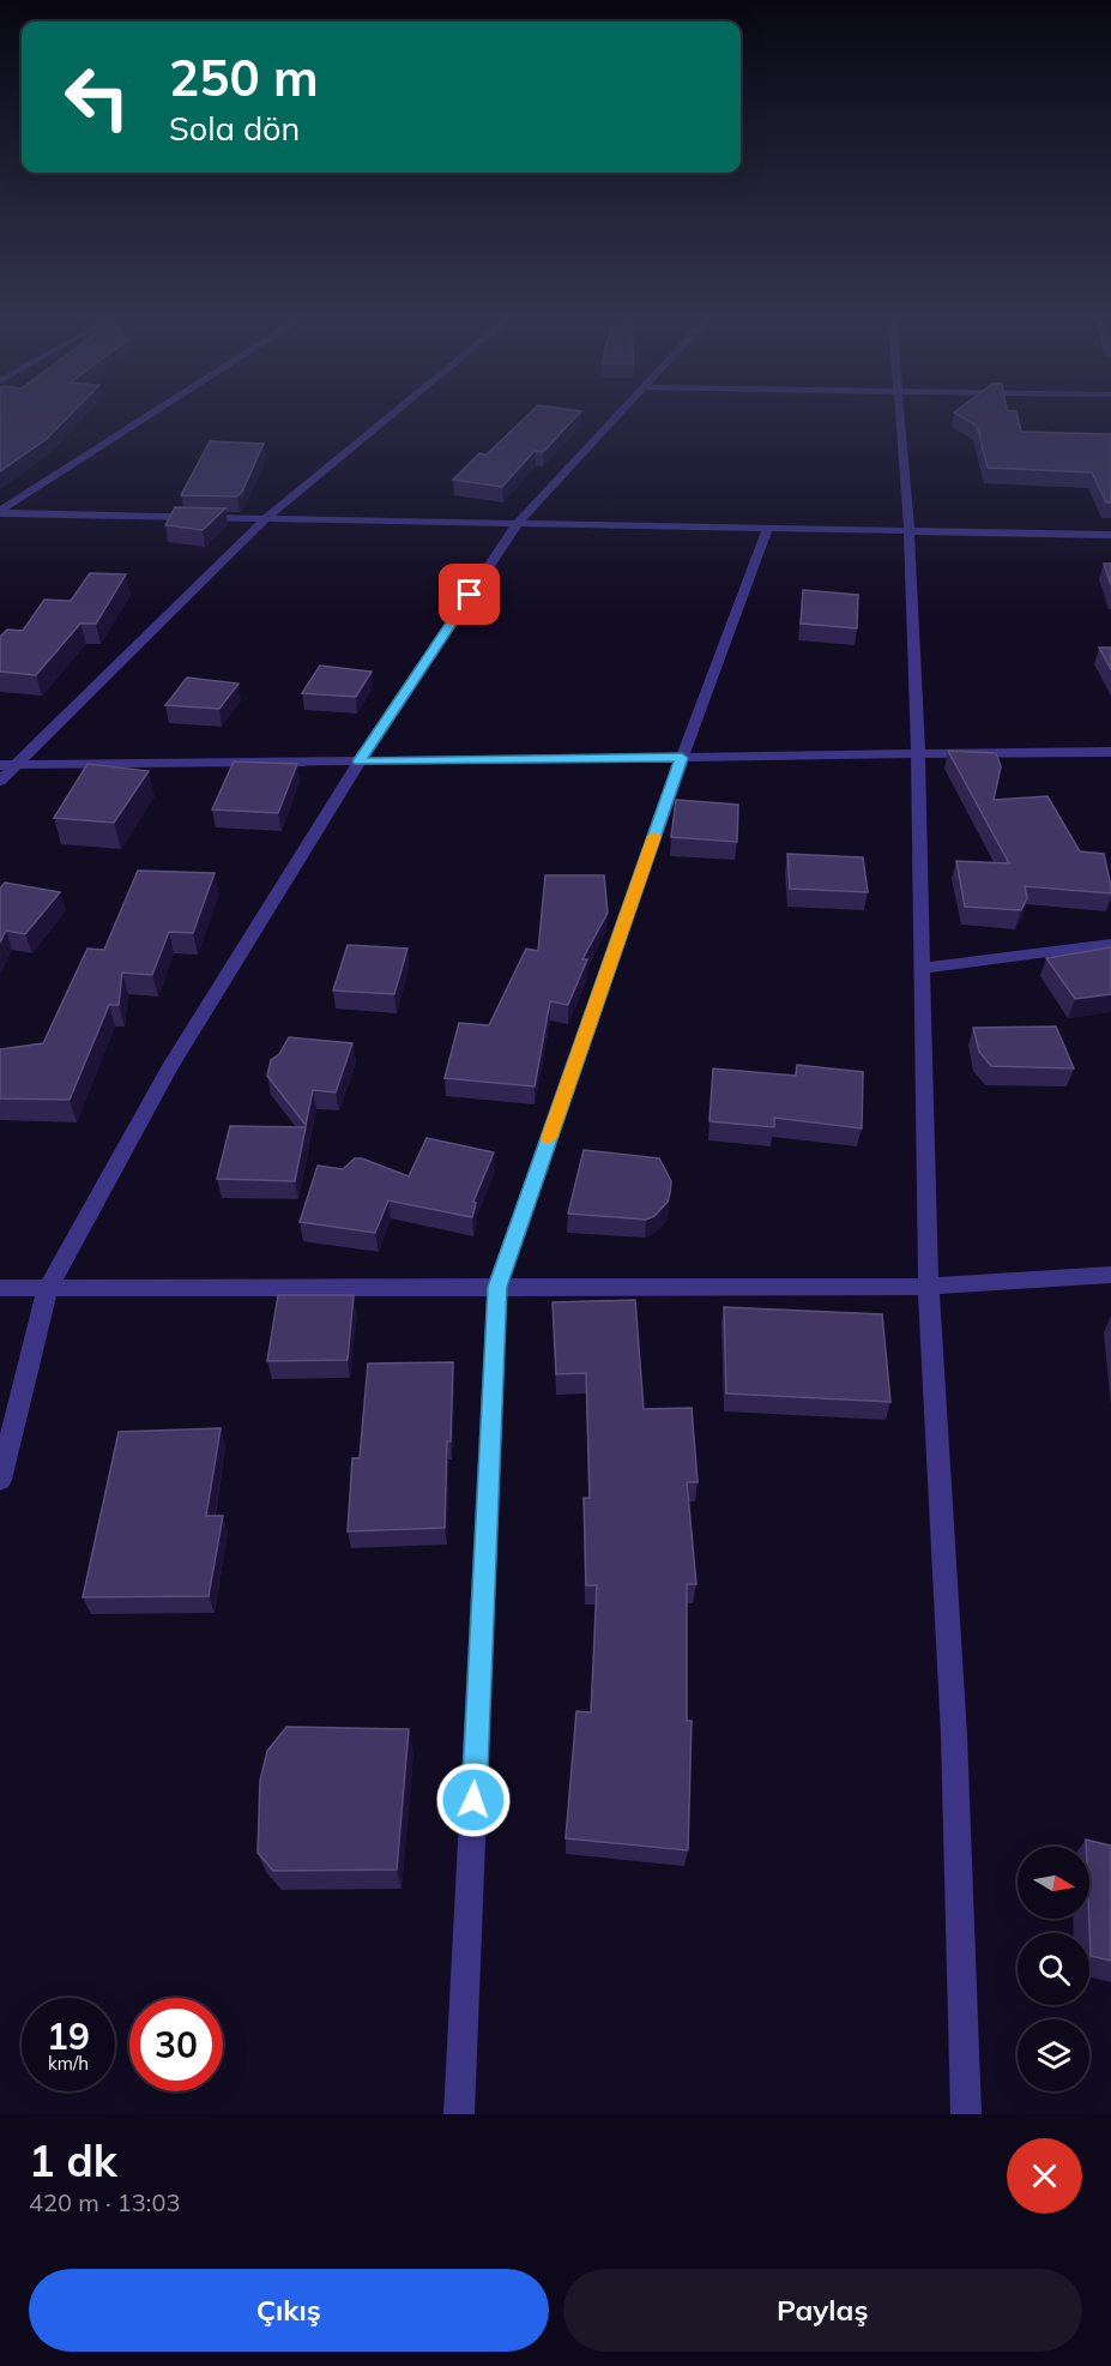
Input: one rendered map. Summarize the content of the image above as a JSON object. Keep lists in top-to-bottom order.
{
  "north": "right",
  "page": {
    "turn": ["250 m", "Sola dön"],
    "speed": "19 km/h",
    "limit": "30",
    "heading": ["1 dk", "420 m · 13:03"],
    "buttons": ["Çıkış", "Paylaş"]
  }
}
